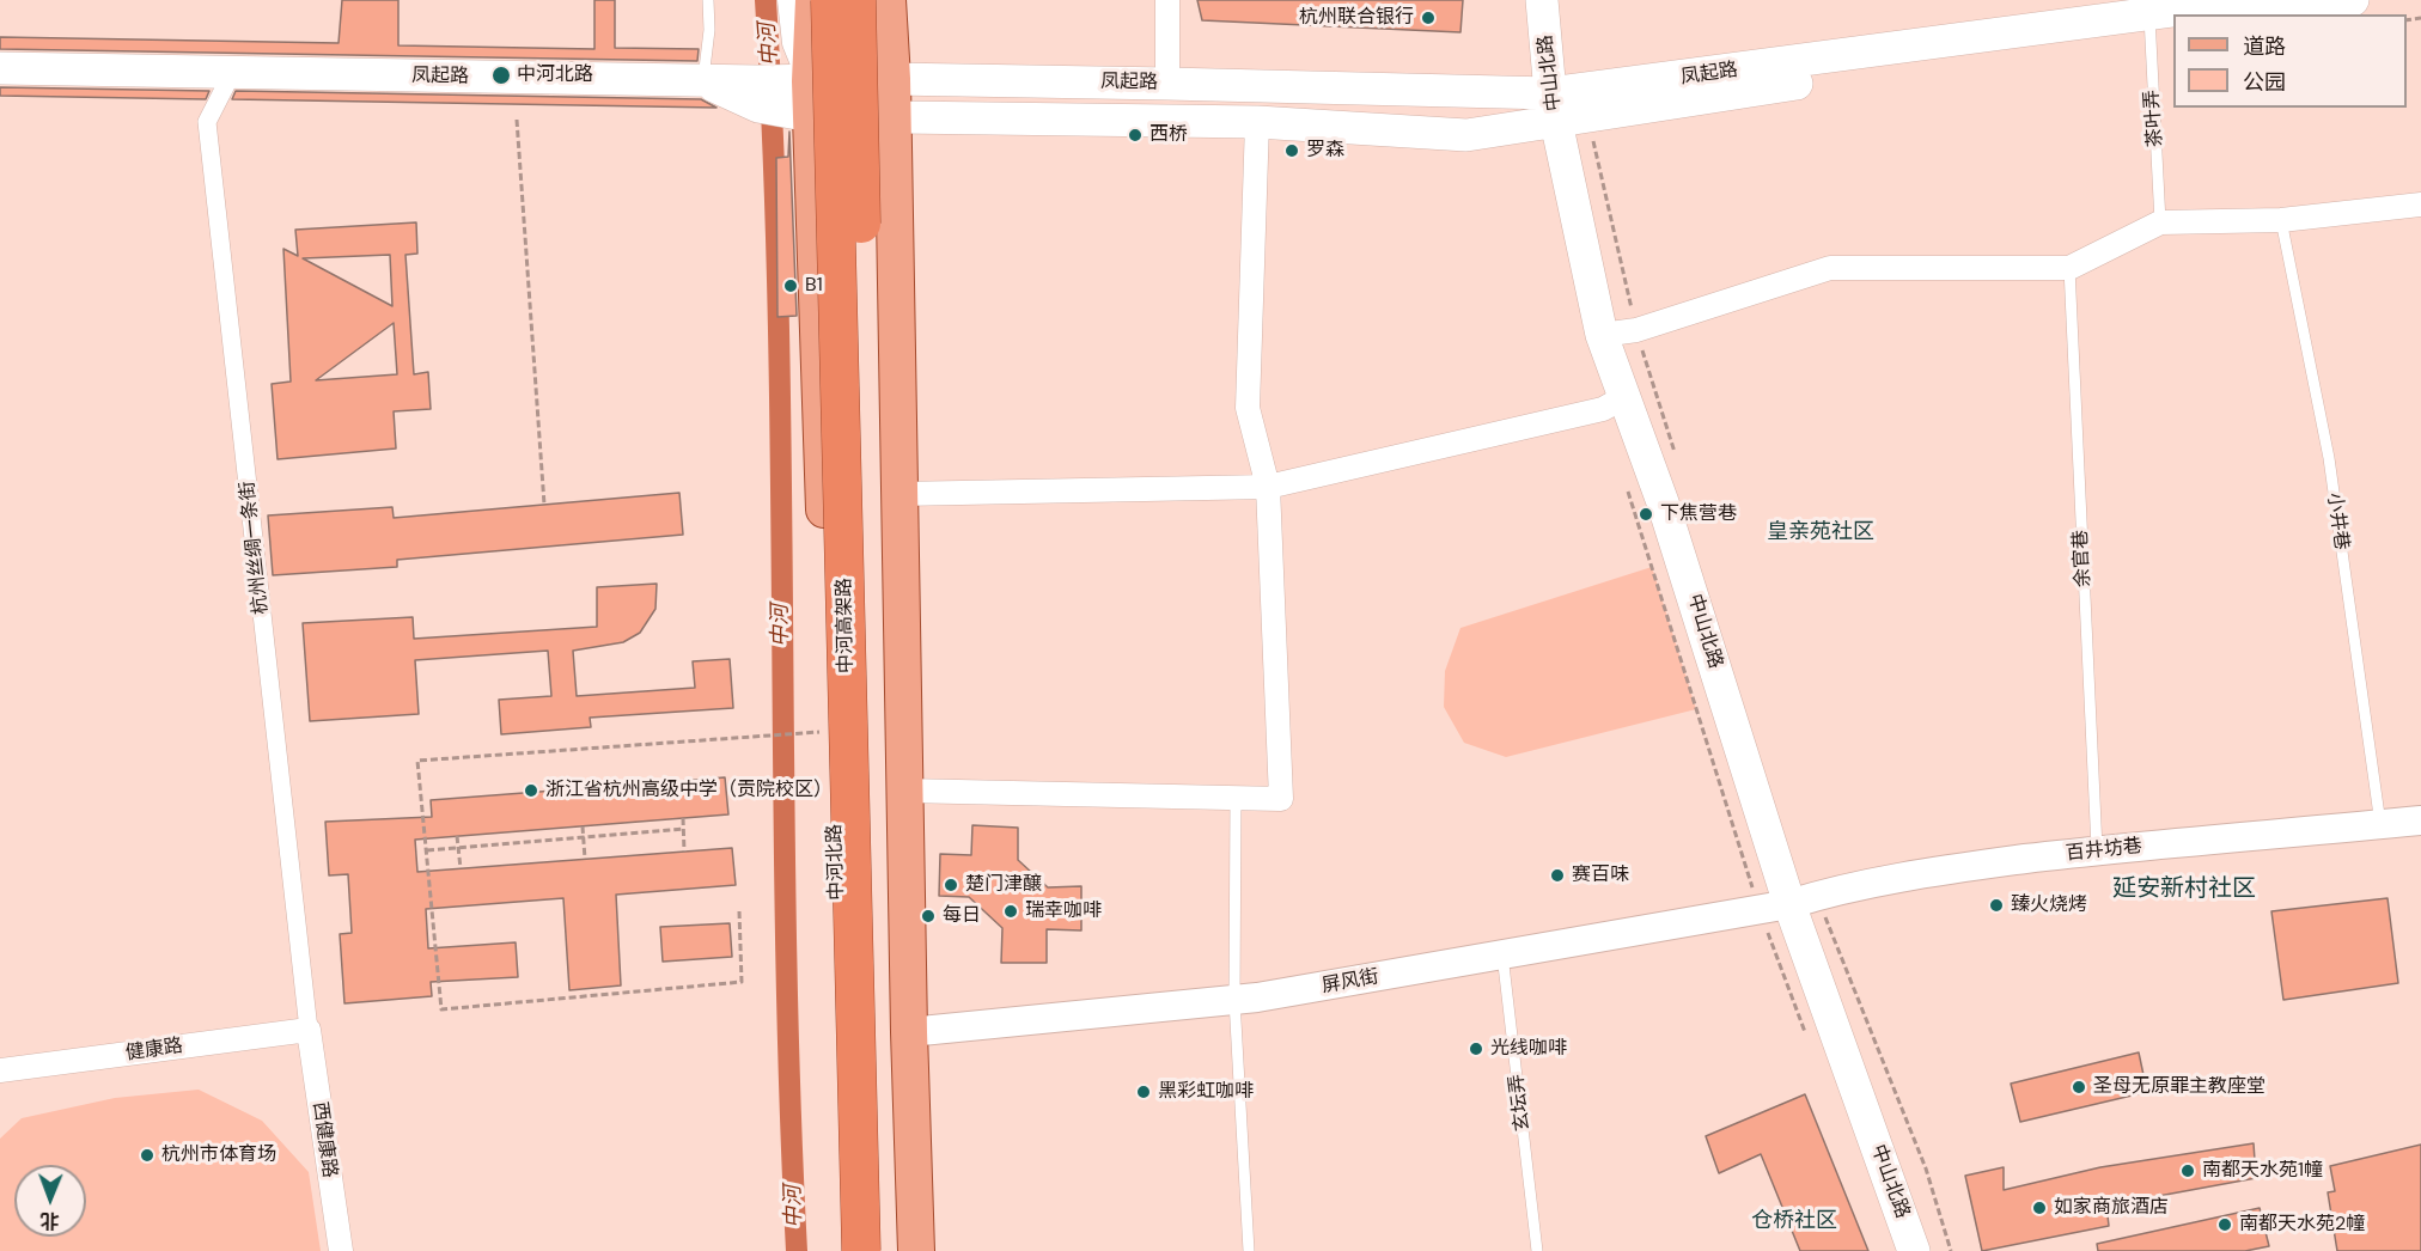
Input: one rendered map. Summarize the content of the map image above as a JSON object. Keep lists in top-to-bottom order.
{
  "streets": {
    "highway": ["中河高架路"],
    "main road": ["中山北路", "凤起路", "中河北路"],
    "street": [
      "杭州丝绸一条街",
      "百井坊巷",
      "屏风街",
      "健康路",
      "西健康路"
    ],
    "lane": [
      "茶叶弄",
      "小井巷",
      "余官巷",
      "玄坛弄"
    ]
  },
  "crossings": [
    ["中山北路", "凤起路"],
    ["中山北路", "百井坊巷"],
    ["中山北路", "屏风街"],
    ["凤起路", "茶叶弄"],
    ["凤起路", "杭州丝绸一条街"],
    ["凤起路", "中河北路"],
    ["小井巷", "百井坊巷"],
    ["杭州丝绸一条街", "健康路"],
    ["杭州丝绸一条街", "西健康路"],
    ["余官巷", "百井坊巷"],
    ["百井坊巷", "屏风街"],
    ["屏风街", "玄坛弄"],
    ["健康路", "西健康路"]
  ],
  "districts": ["皇亲苑社区", "延安新村社区", "仓桥社区"],
  "water": ["中河"],
  "places": [
    "杭州联合银行",
    "中河北路",
    "西桥",
    "罗森",
    "B1",
    "下焦营巷",
    "浙江省杭州高级中学（贡院校区）",
    "赛百味",
    "楚门津醸",
    "臻火烧烤",
    "瑞幸咖啡",
    "每日",
    "光线咖啡",
    "圣母无原罪主教座堂",
    "黑彩虹咖啡",
    "杭州市体育场",
    "南都天水苑1幢",
    "如家商旅酒店",
    "南都天水苑2幢"
  ],
  "legend": ["道路", "公园"],
  "north": "bottom"
}
